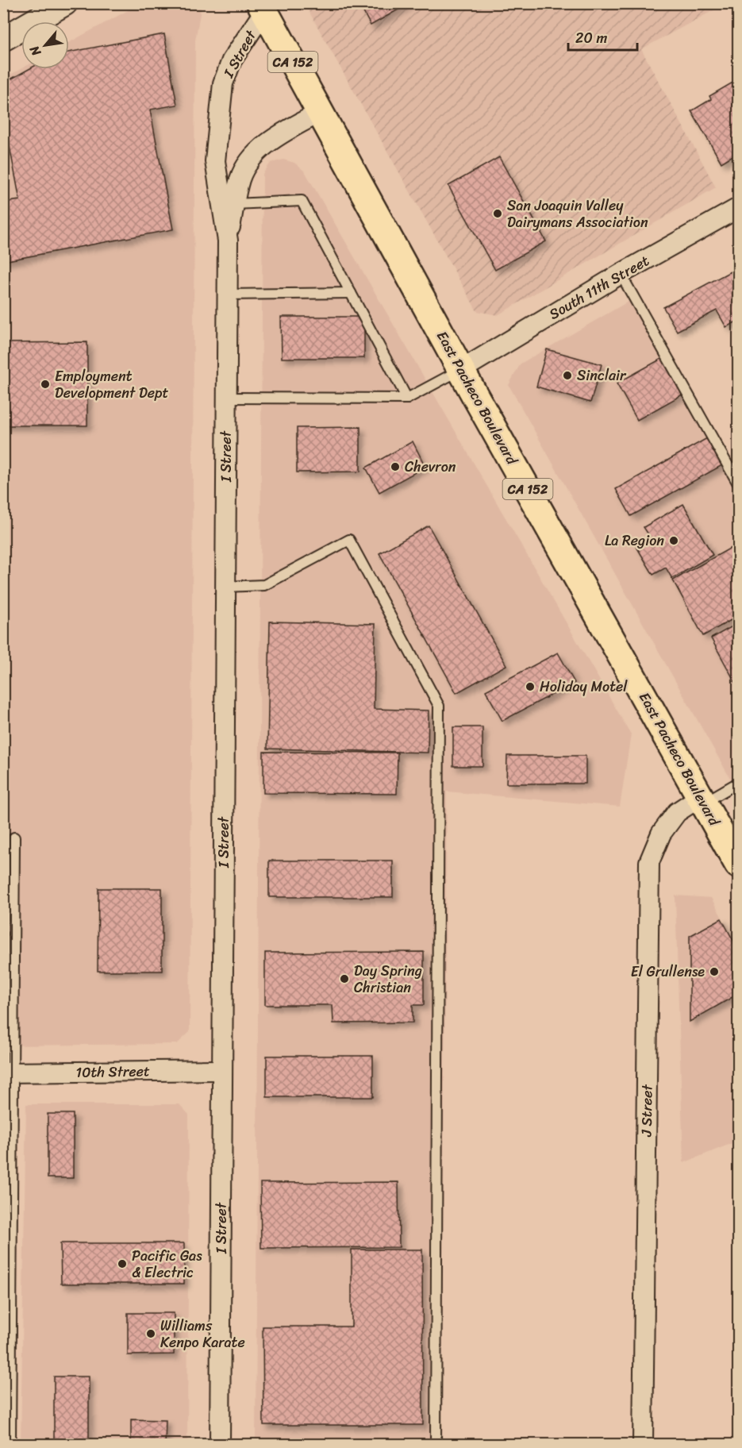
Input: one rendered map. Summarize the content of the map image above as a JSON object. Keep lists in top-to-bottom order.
{
  "streets": {
    "highway": ["CA 152", "East Pacheco Boulevard"],
    "street": [
      "I Street",
      "South 11th Street",
      "10th Street",
      "J Street"
    ]
  },
  "crossings": [
    ["I Street", "East Pacheco Boulevard"],
    ["I Street", "10th Street"],
    ["South 11th Street", "East Pacheco Boulevard"],
    ["East Pacheco Boulevard", "J Street"]
  ],
  "places": [
    "San Joaquin Valley Dairymans Association",
    "Sinclair",
    "Employment Development Dept",
    "Chevron",
    "La Region",
    "Holiday Motel",
    "El Grullense",
    "Day Spring Christian",
    "Pacific Gas & Electric",
    "Williams Kenpo Karate"
  ],
  "scale_bar": "20 m",
  "north": "bottom left"
}
